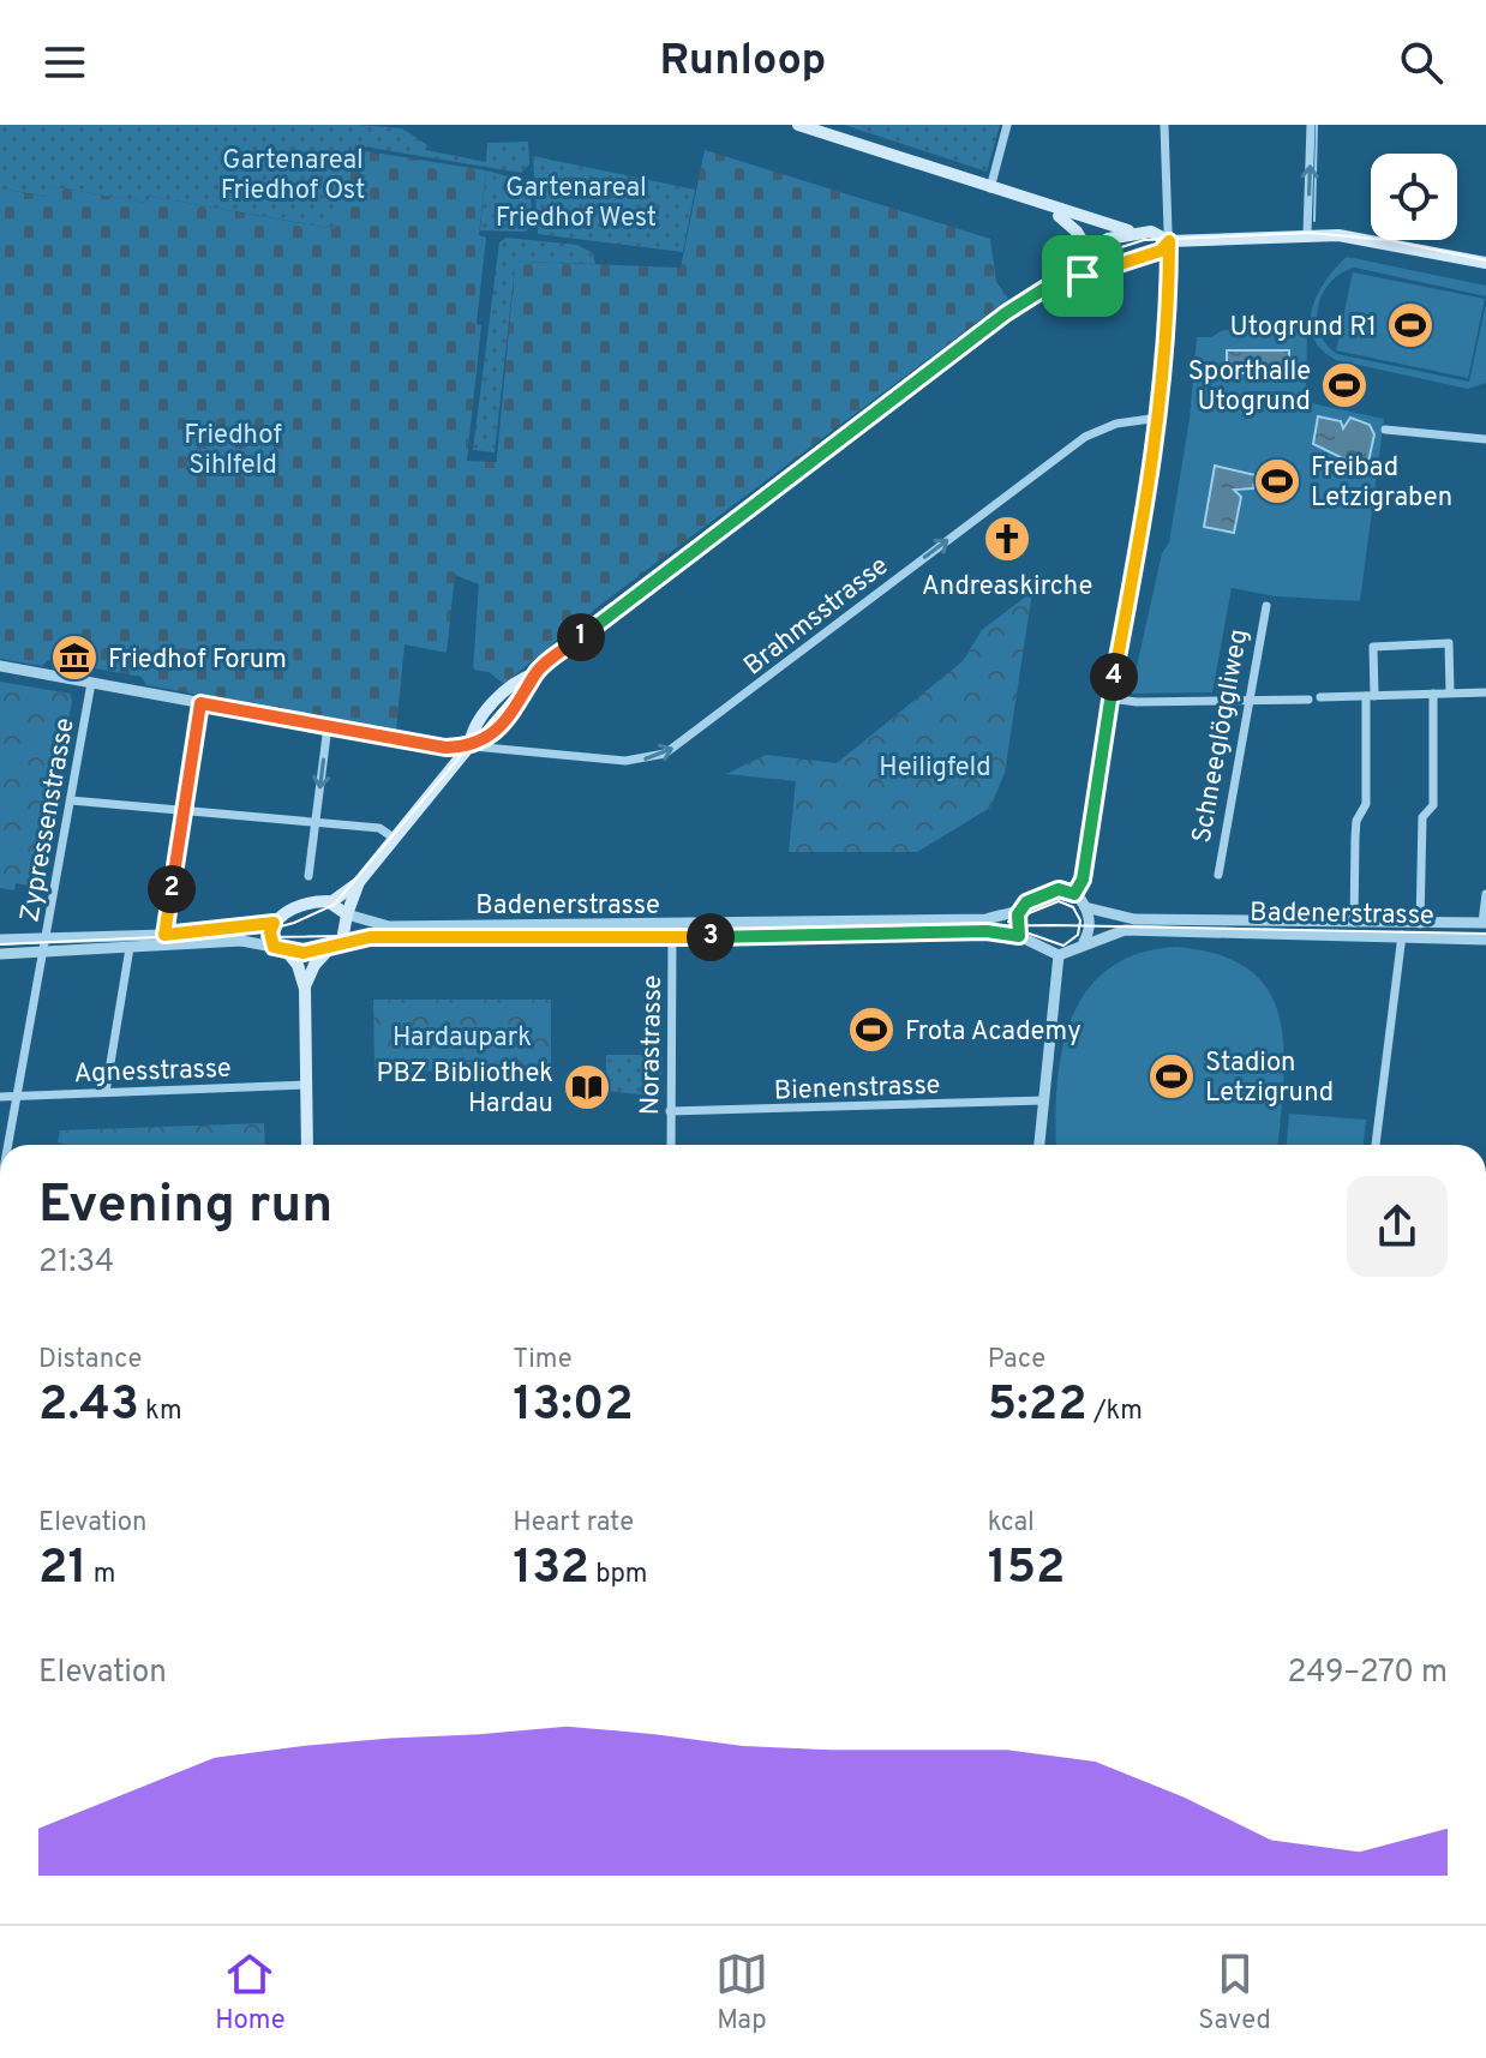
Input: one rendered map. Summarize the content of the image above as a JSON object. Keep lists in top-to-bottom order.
{
  "streets": {
    "street": [
      "Brahmsstrasse",
      "Schneeglöggliweg",
      "Zypressenstrasse",
      "Badenerstrasse",
      "Norastrasse",
      "Agnesstrasse",
      "Bienenstrasse"
    ]
  },
  "crossings": [
    ["Zypressenstrasse", "Agnesstrasse"],
    ["Badenerstrasse", "Norastrasse"],
    ["Norastrasse", "Bienenstrasse"]
  ],
  "one_way": ["Brahmsstrasse"],
  "parks": [
    "Gartenareal Friedhof Ost",
    "Gartenareal Friedhof West",
    "Friedhof Sihlfeld",
    "Heiligfeld",
    "Hardaupark"
  ],
  "places": {
    "sports": [
      "Utogrund R1",
      "Sporthalle Utogrund",
      "Freibad Letzigraben",
      "Frota Academy",
      "Stadion Letzigrund"
    ],
    "church": ["Andreaskirche"],
    "museum": ["Friedhof Forum"],
    "library": ["PBZ Bibliothek Hardau"]
  },
  "page": {
    "header": "Runloop",
    "pins": [
      "1",
      "4",
      "2",
      "3"
    ],
    "heading": ["Evening run", "21:34"],
    "stats": [
      ["Distance", "2.43 km"],
      ["Time", "13:02"],
      ["Pace", "5:22 /km"],
      ["Elevation", "21 m"],
      ["Heart rate", "132 bpm"],
      ["kcal", "152"]
    ],
    "chart": ["Elevation", "249–270 m"],
    "tabs": ["Home", "Map", "Saved"]
  }
}
